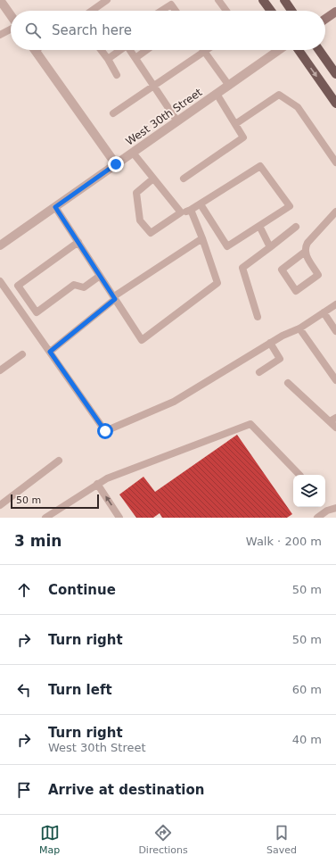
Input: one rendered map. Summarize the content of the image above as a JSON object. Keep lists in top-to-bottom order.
{
  "streets": {
    "street": ["West 30th Street"]
  },
  "scale_bar": "50 m",
  "page": {
    "search": "Search here",
    "scale": "50 m",
    "heading": ["3 min", "Walk · 200 m"],
    "list": [
      ["Continue", "50 m"],
      ["Turn right", "50 m"],
      ["Turn left", "60 m"],
      ["Turn right", "West 30th Street", "40 m"],
      "Arrive at destination"
    ],
    "nav": ["Map", "Directions", "Saved"]
  }
}
